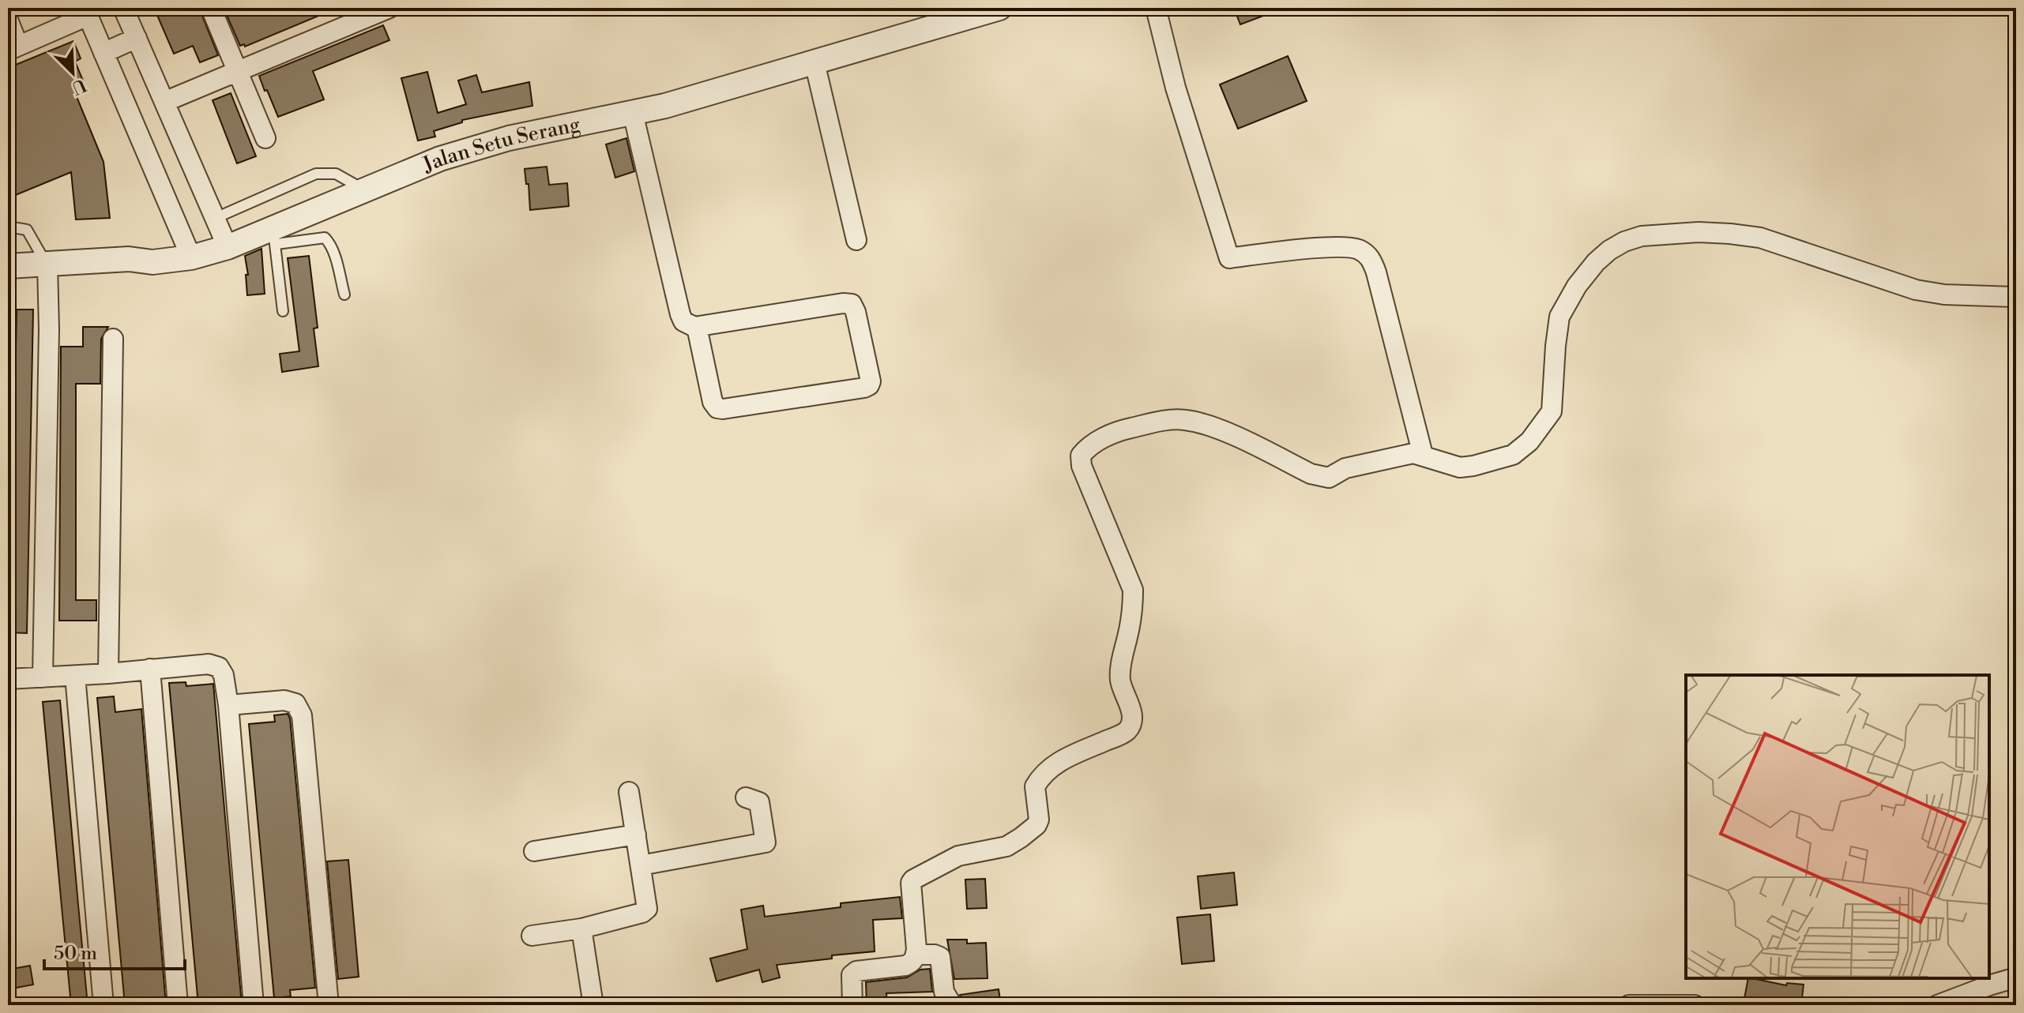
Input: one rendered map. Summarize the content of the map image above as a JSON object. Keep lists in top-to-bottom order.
{
  "streets": {
    "street": ["Jalan Setu Serang"]
  },
  "scale_bar": "50 m",
  "north": "bottom right"
}
